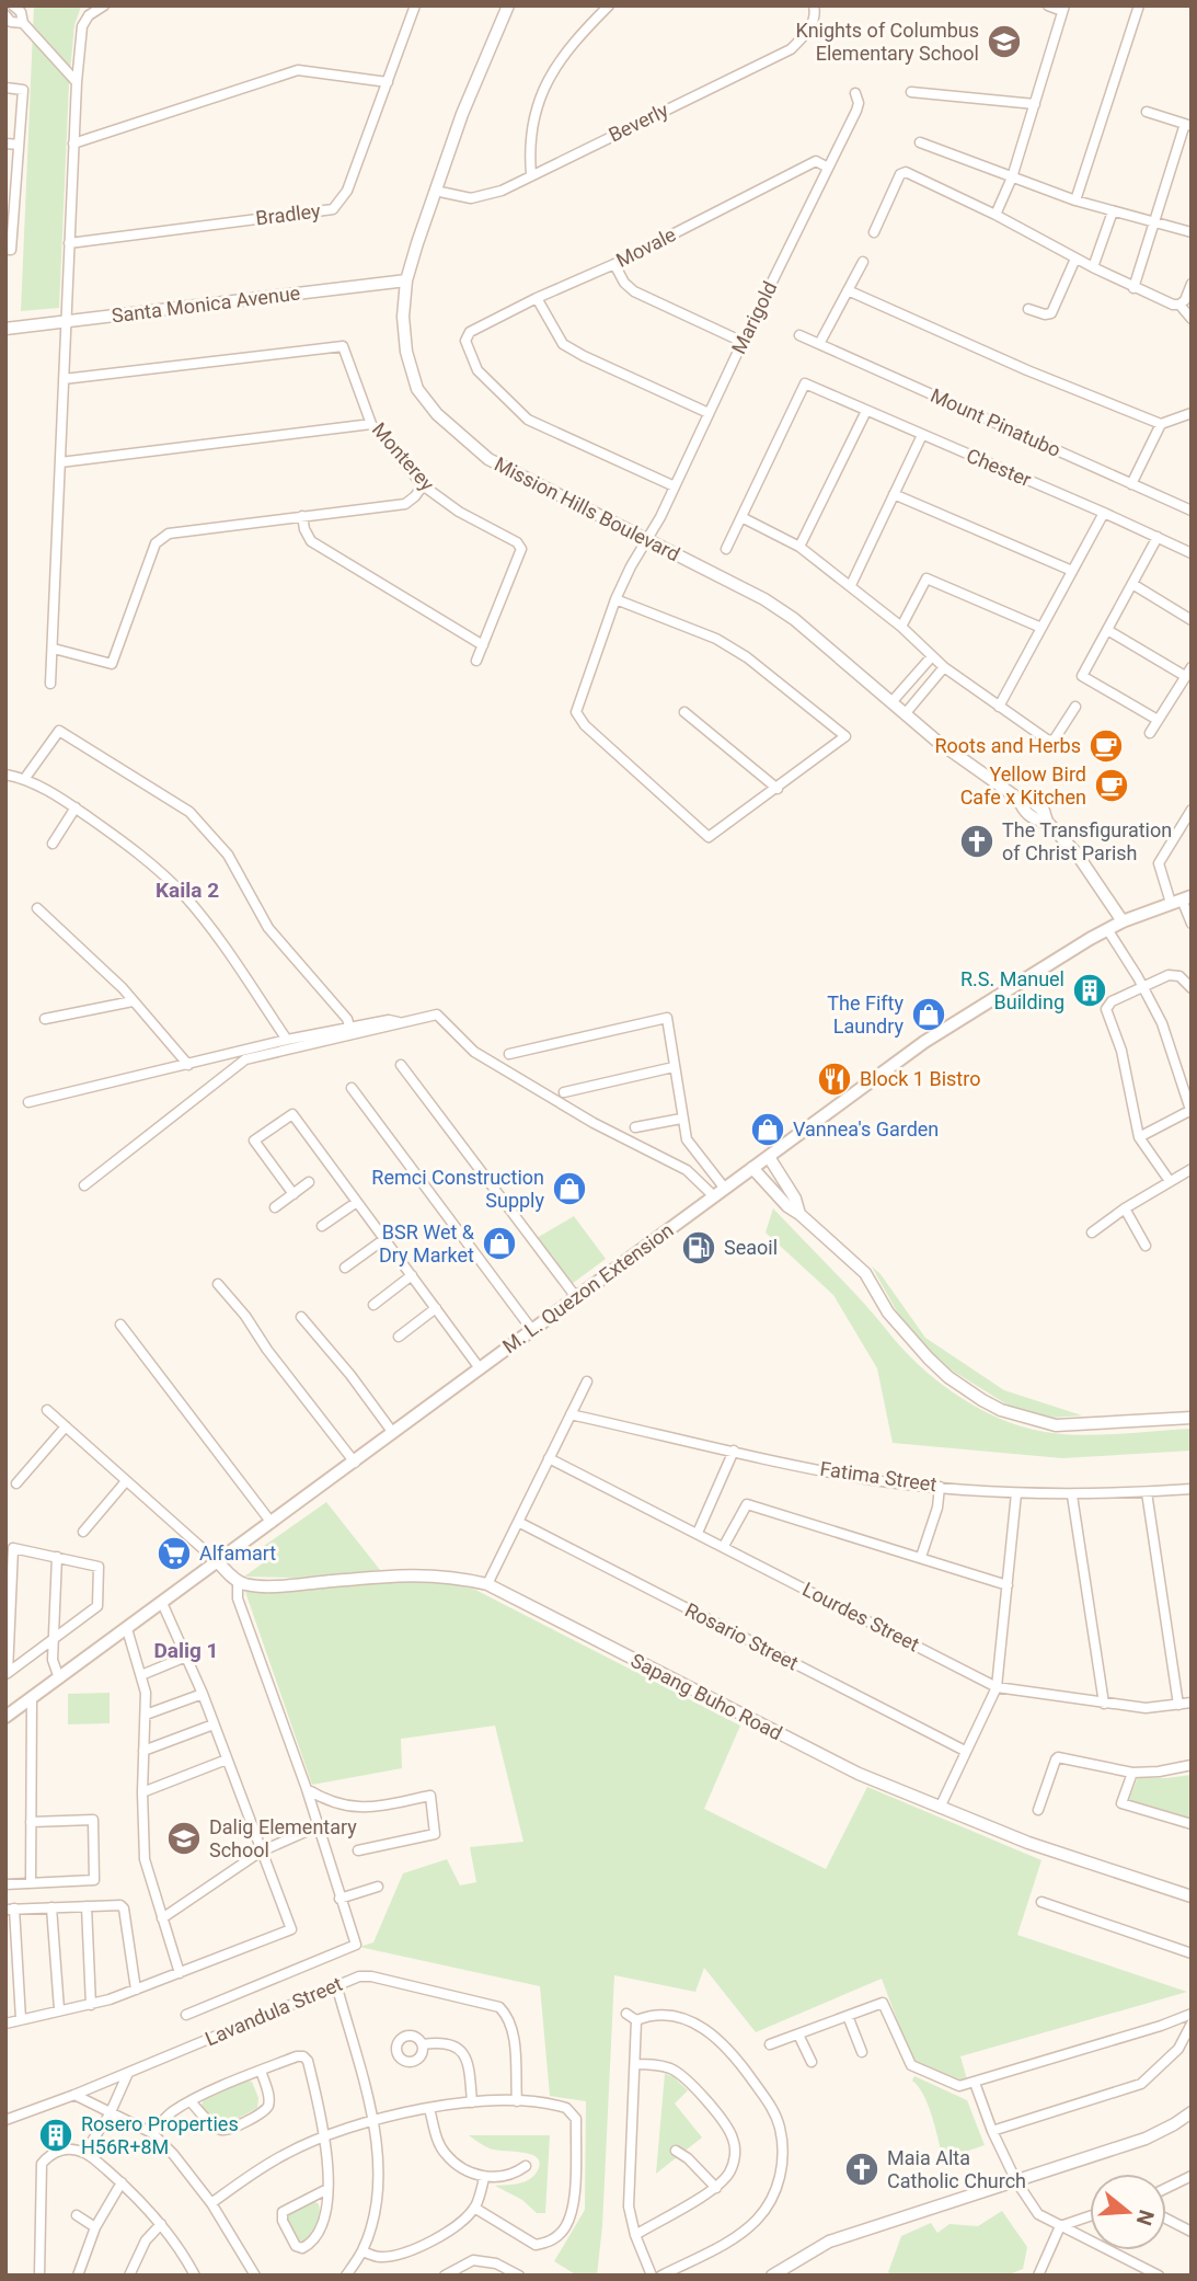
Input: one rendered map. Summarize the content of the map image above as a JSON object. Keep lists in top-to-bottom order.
{
  "streets": {
    "main road": ["M. L. Quezon Extension"],
    "street": [
      "Beverly",
      "Bradley",
      "Movale",
      "Santa Monica Avenue",
      "Marigold",
      "Mount Pinatubo",
      "Monterey",
      "Chester",
      "Mission Hills Boulevard",
      "Fatima Street",
      "Lourdes Street",
      "Rosario Street",
      "Sapang Buho Road",
      "Lavandula Street"
    ]
  },
  "crossings": [
    ["Beverly", "Mission Hills Boulevard"],
    ["Movale", "Marigold"],
    ["Santa Monica Avenue", "Mission Hills Boulevard"],
    ["Marigold", "Mission Hills Boulevard"],
    ["Mission Hills Boulevard", "M. L. Quezon Extension"]
  ],
  "districts": ["Kaila 2", "Dalig 1"],
  "places": {
    "school or university": ["Knights of Columbus Elementary School", "Dalig Elementary School"],
    "cafe": ["Roots and Herbs", "Yellow Bird Cafe x Kitchen"],
    "church": ["The Transfiguration of Christ Parish", "Maia Alta Catholic Church"],
    "building": ["R.S. Manuel Building", "Rosero Properties H56R+8M"],
    "shop": [
      "The Fifty Laundry",
      "Vannea's Garden",
      "Remci Construction Supply",
      "BSR Wet & Dry Market"
    ],
    "restaurant": ["Block 1 Bistro"],
    "fuel station": ["Seaoil"],
    "supermarket": ["Alfamart"]
  },
  "north": "right"
}
